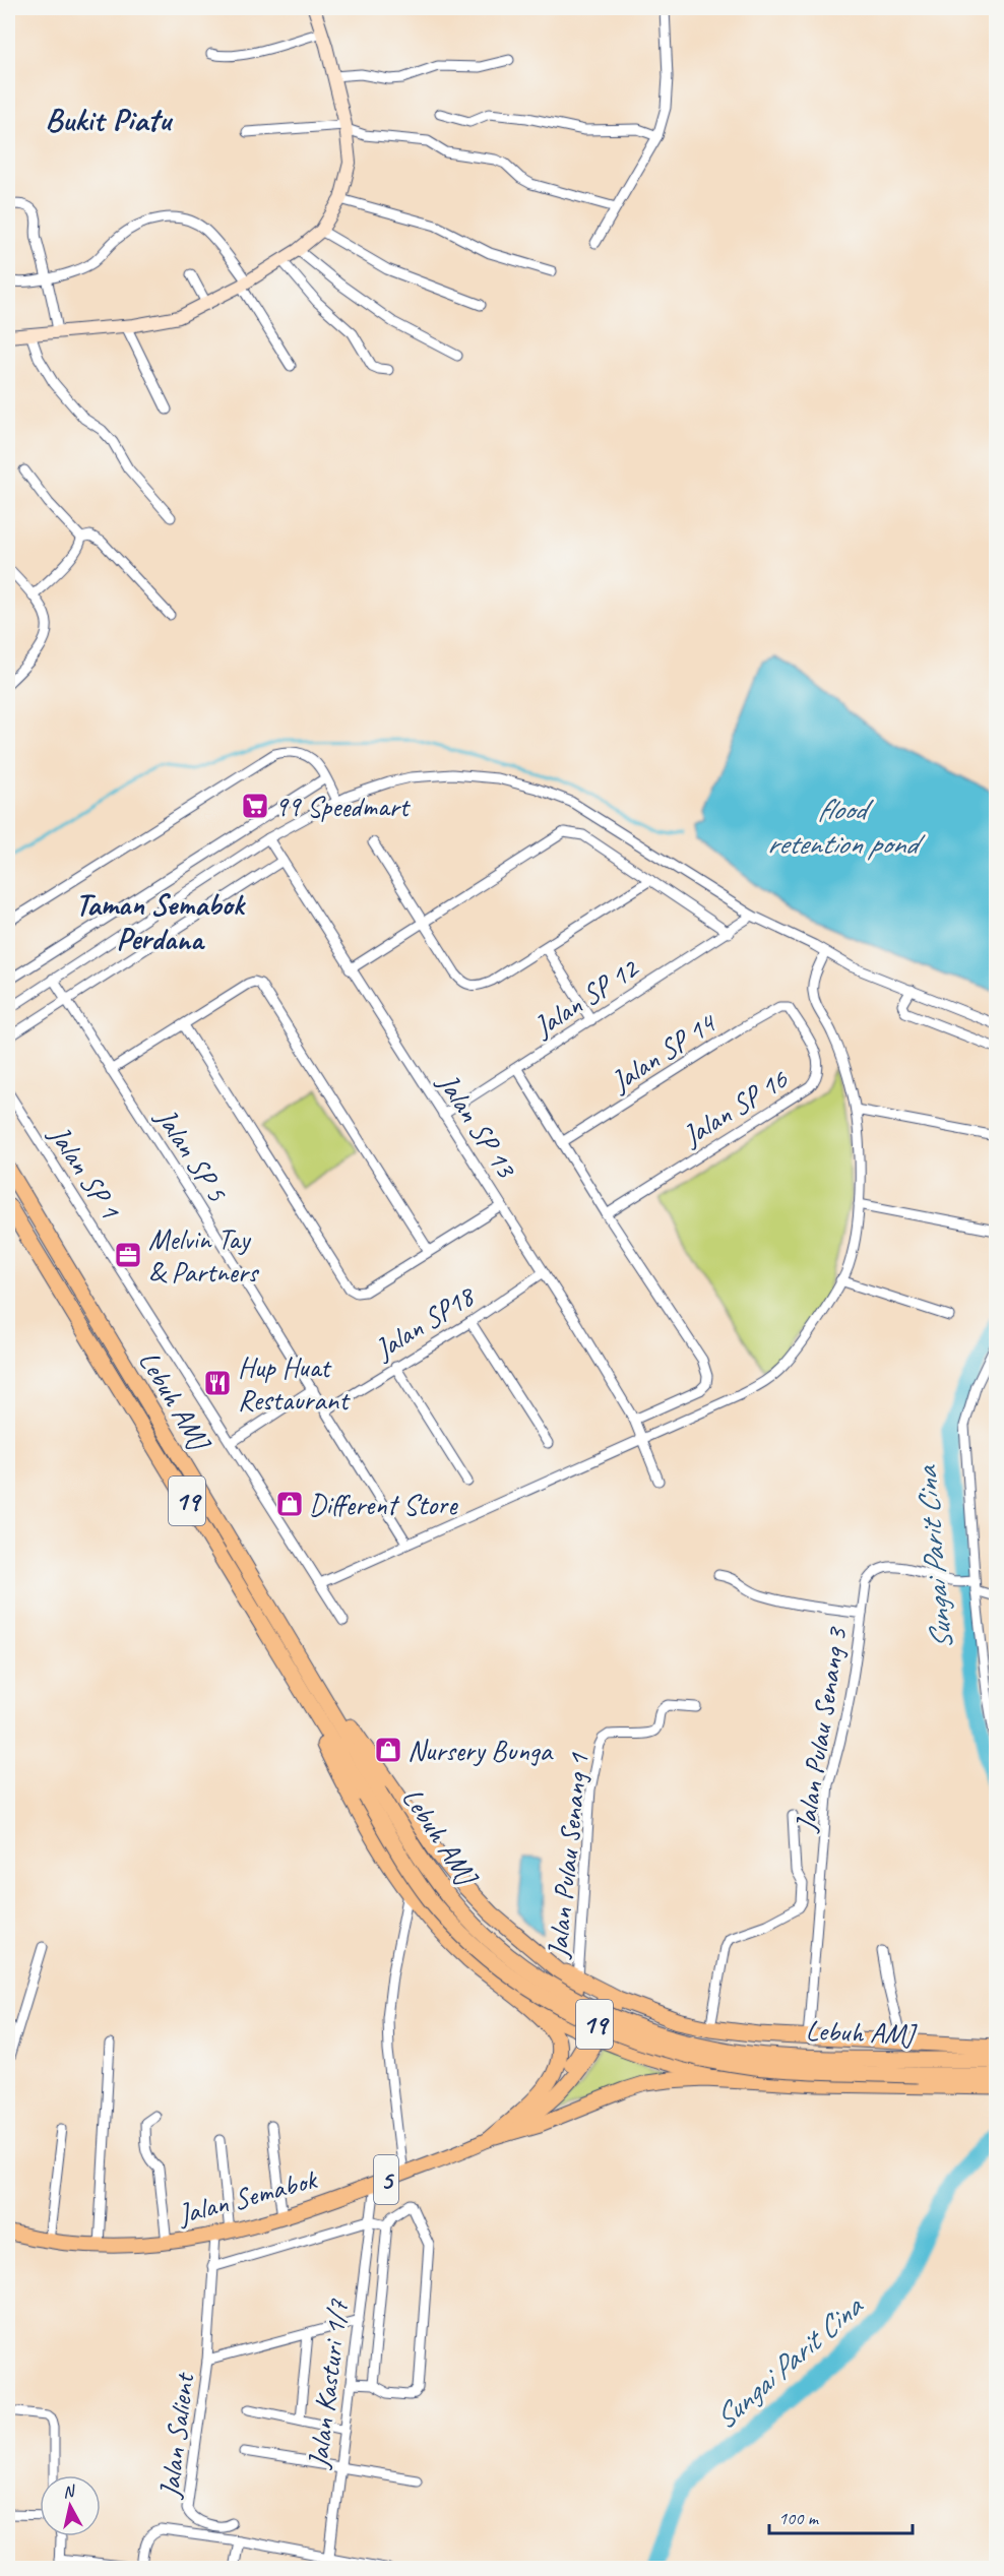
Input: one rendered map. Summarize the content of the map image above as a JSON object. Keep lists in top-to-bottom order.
{
  "streets": {
    "highway": ["Lebuh AMJ", "19"],
    "main road": ["5", "Jalan Semabok"],
    "street": [
      "Jalan SP 12",
      "Jalan SP 14",
      "Jalan SP 16",
      "Jalan SP 13",
      "Jalan SP 5",
      "Jalan SP 1",
      "Jalan SP18",
      "Jalan Pulau Senang 3",
      "Jalan Pulau Senang 1",
      "Jalan Kasturi 1/7",
      "Jalan Salient"
    ]
  },
  "crossings": [
    ["Jalan SP 12", "Jalan SP 13"],
    ["Jalan SP 14", "Jalan SP 16"],
    ["Jalan SP 13", "Jalan SP18"],
    ["Jalan SP 5", "Jalan SP18"],
    ["Jalan Semabok", "Jalan Kasturi 1/7"],
    ["Jalan Semabok", "Jalan Salient"]
  ],
  "districts": ["Bukit Piatu", "Taman Semabok Perdana"],
  "water": ["flood retention pond", "Sungai Parit Cina"],
  "places": {
    "supermarket": ["99 Speedmart"],
    "office": ["Melvin Tay & Partners"],
    "restaurant": ["Hup Huat Restaurant"],
    "shop": ["Different Store", "Nursery Bunga"]
  },
  "scale_bar": "100 m",
  "north": "top"
}
